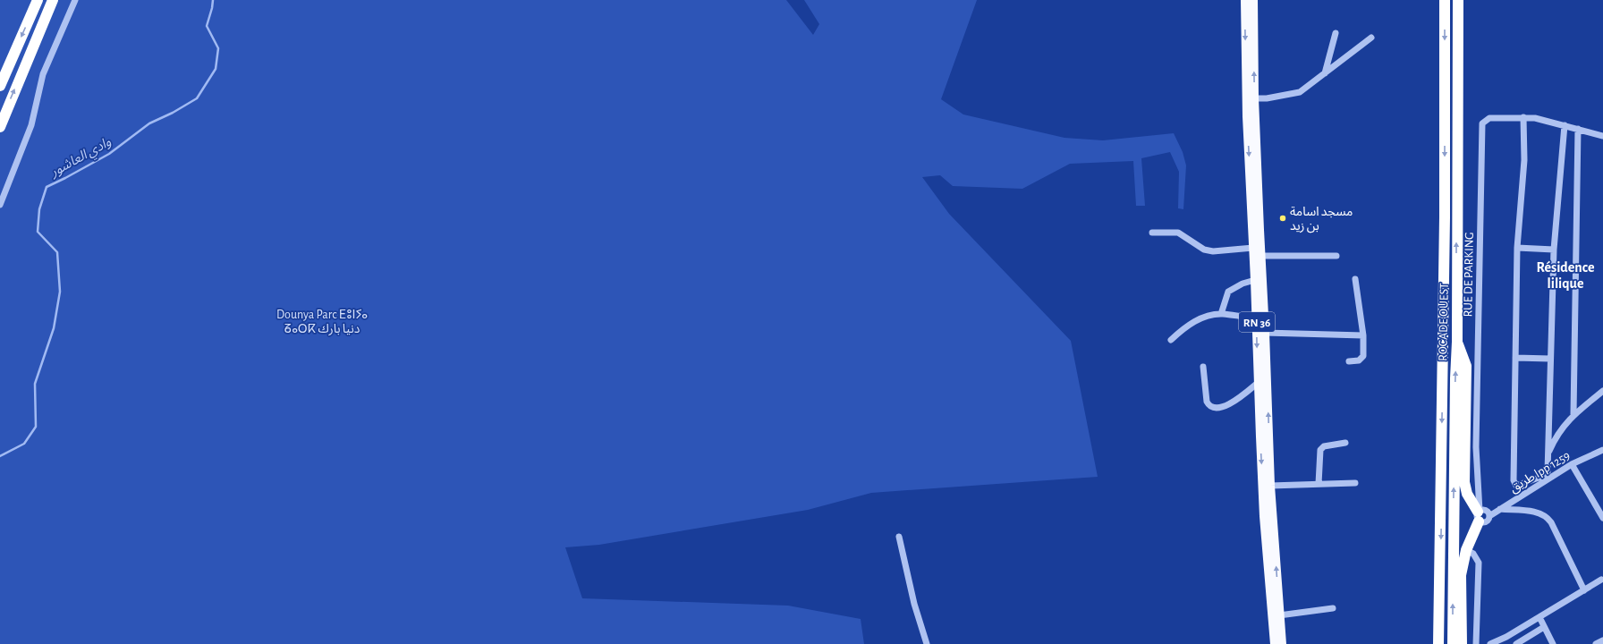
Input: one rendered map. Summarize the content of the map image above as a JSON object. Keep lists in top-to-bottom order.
{
  "streets": {
    "highway": ["ROCADE OUEST"],
    "main road": ["RN 36"],
    "street": ["RUE DE PARKING", "طريق lpp 1259"]
  },
  "crossings": [
    ["RUE DE PARKING", "طريق lpp 1259"]
  ],
  "districts": ["Résidence lilique"],
  "water": ["وادي العاشور"],
  "parks": ["Dounya Parc ⴹⵓⵏⵢⴰ ⵒⴰⵔⴽ دنيا بارك"],
  "places": ["مسجد اسامة بن زيد"]
}
